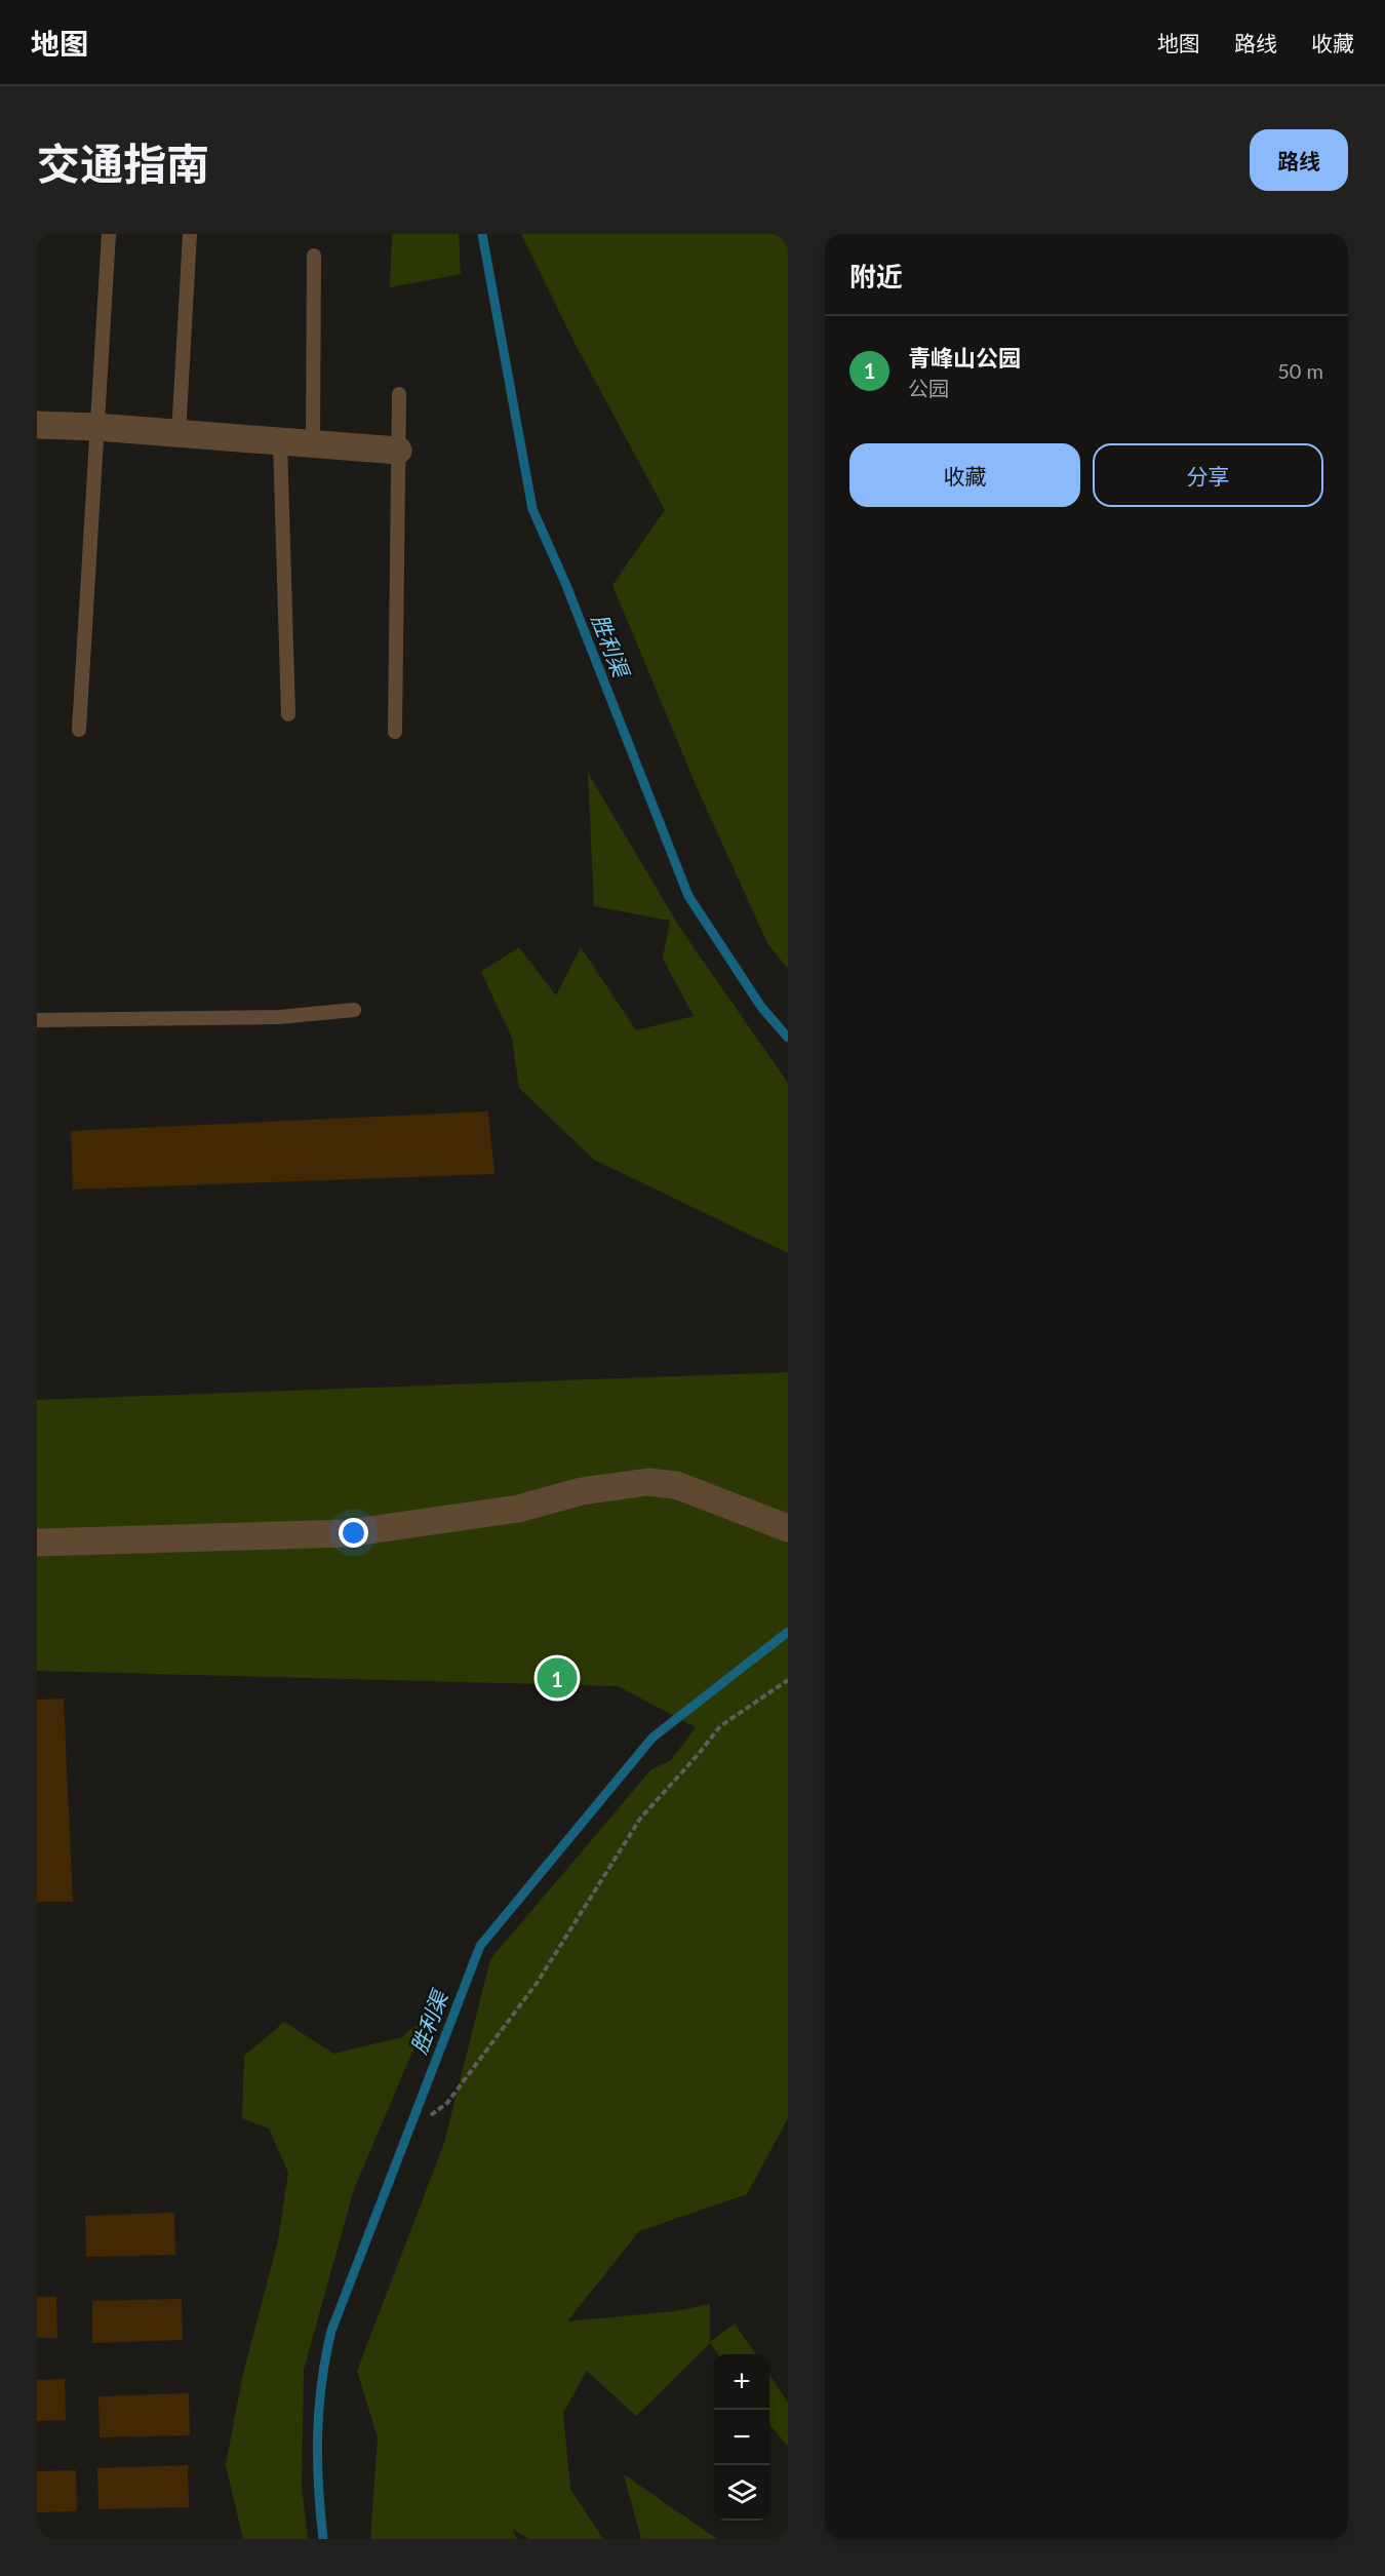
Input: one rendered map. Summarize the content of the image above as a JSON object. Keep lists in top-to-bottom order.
{
  "water": ["胜利渠"],
  "page": {
    "header": "地图",
    "nav": ["地图", "路线", "收藏"],
    "title": "交通指南",
    "buttons": [
      "路线",
      ["收藏", "分享"]
    ],
    "heading": "附近",
    "list": [
      {
        "mark": "1",
        "name": "青峰山公园",
        "note": "公园",
        "value": "50 m"
      }
    ],
    "pins": "1",
    "map_buttons": ["+", "−"]
  }
}
